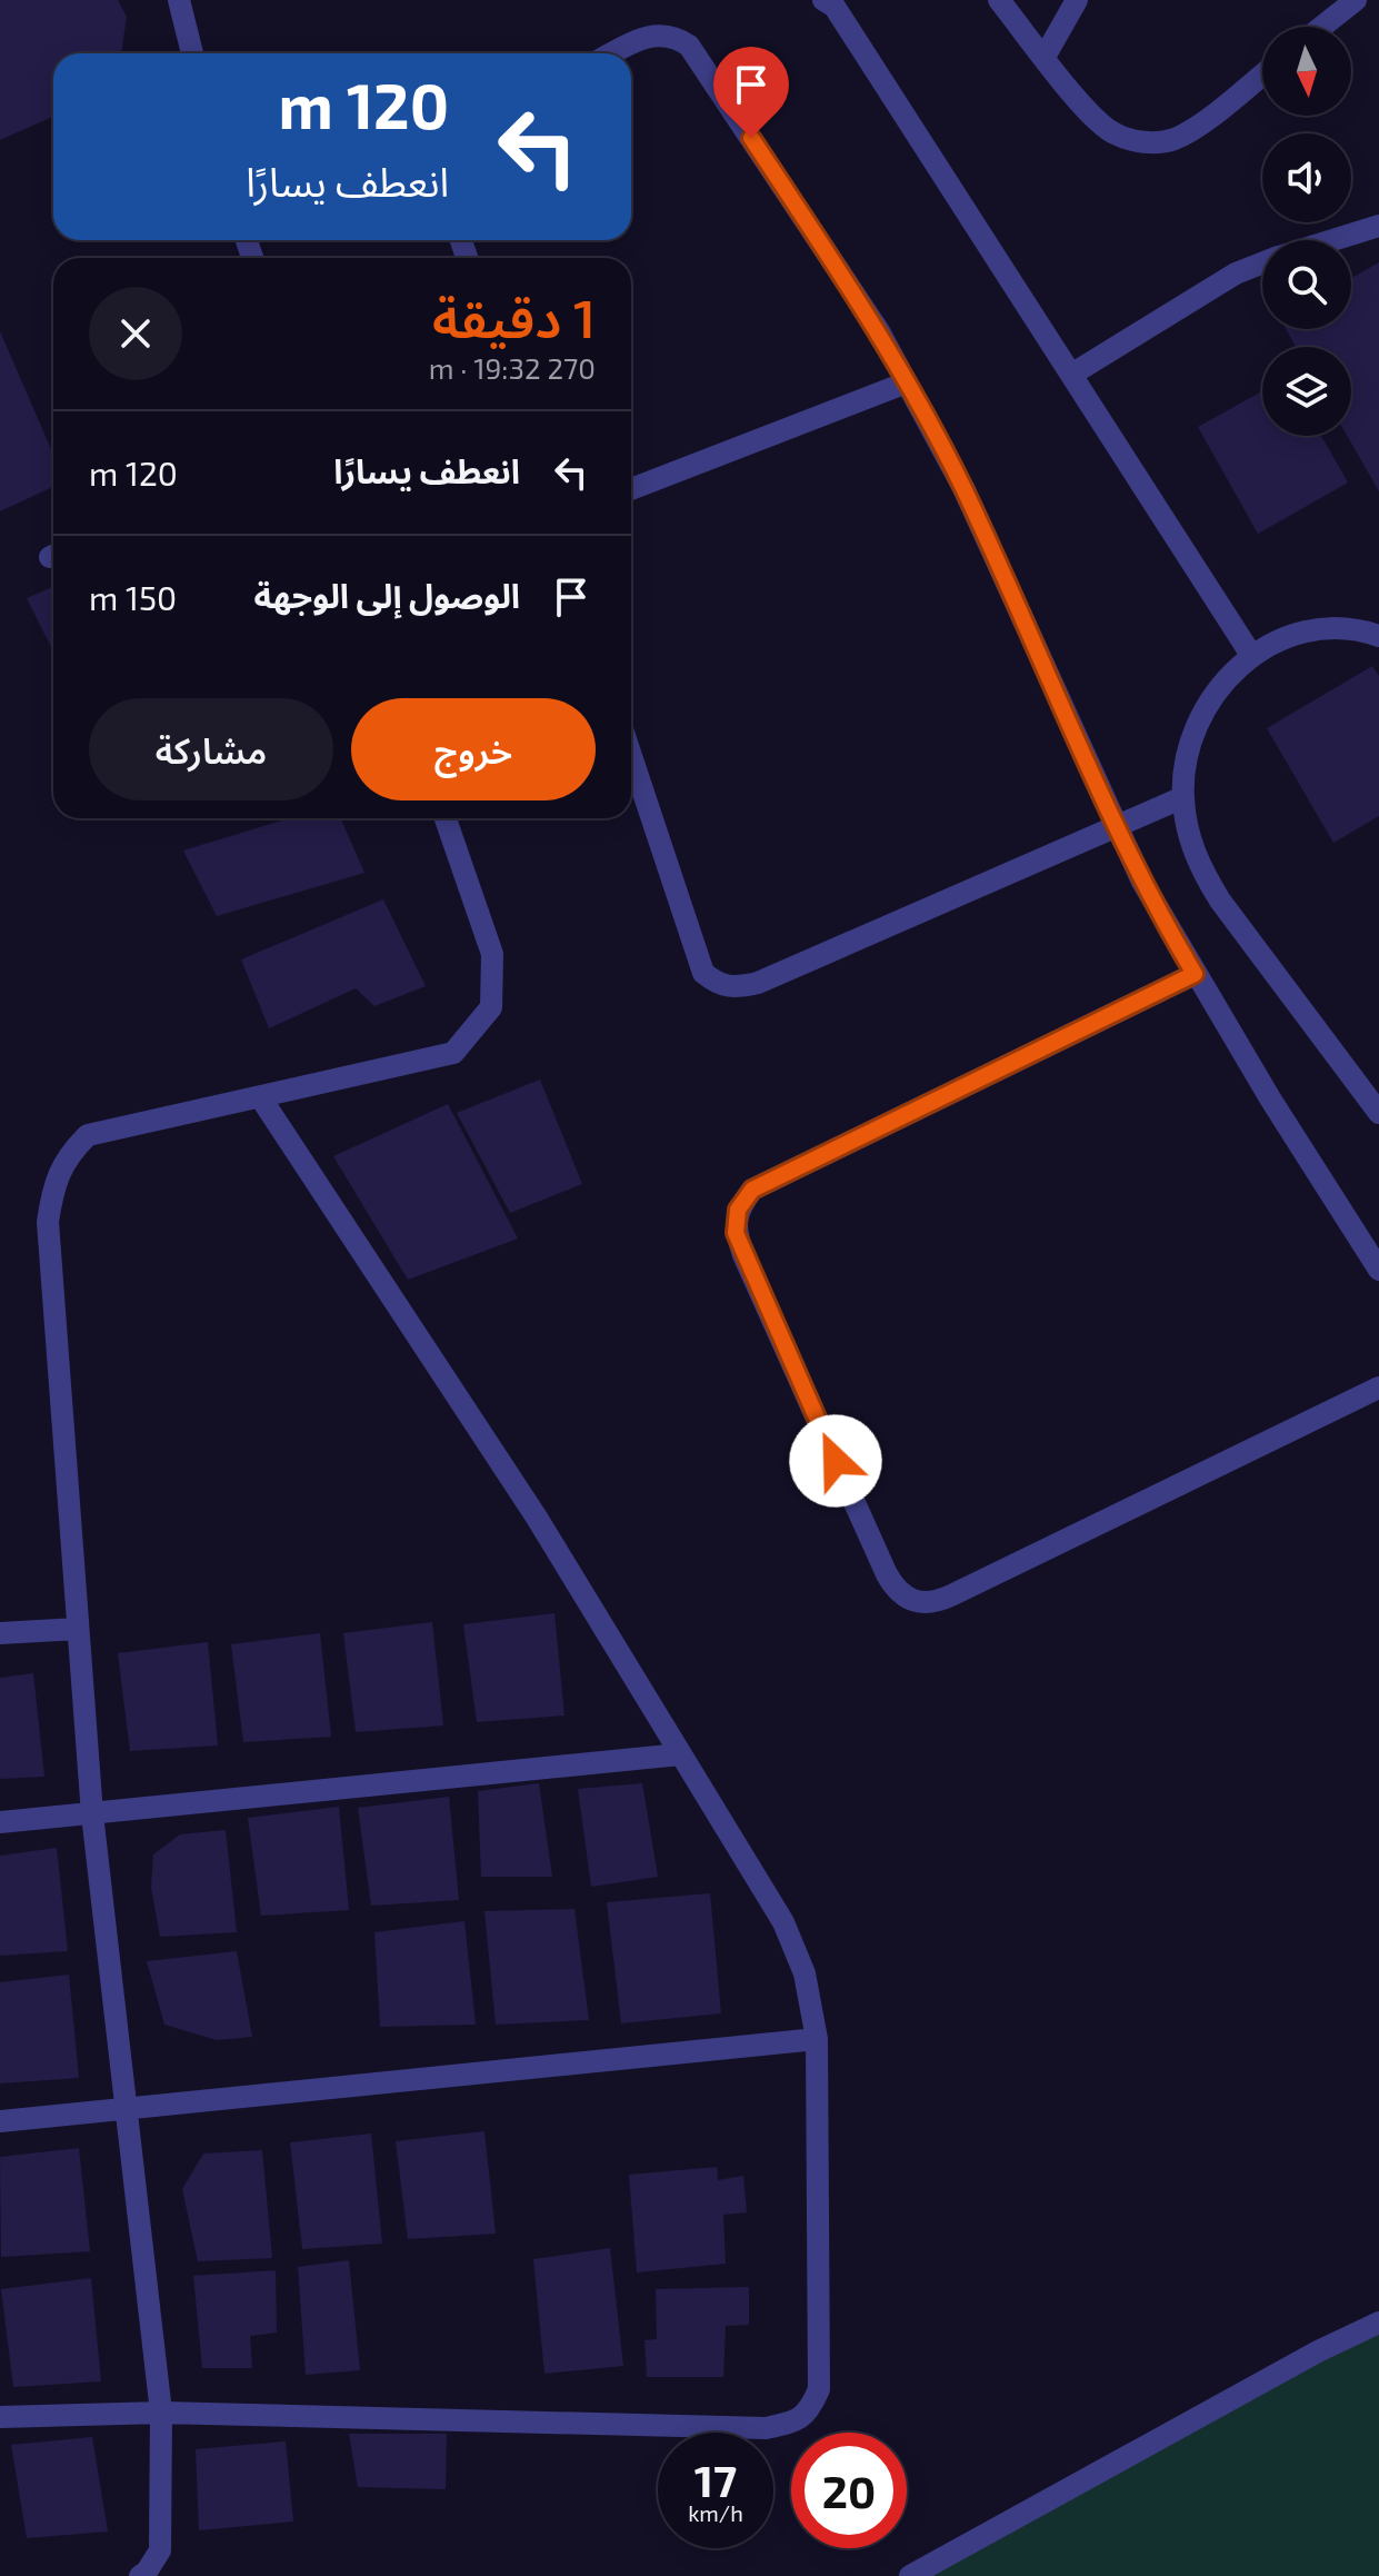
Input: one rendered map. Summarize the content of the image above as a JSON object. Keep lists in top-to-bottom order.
{
  "north": "bottom",
  "page": {
    "turn": ["120 m", "انعطف يسارًا"],
    "heading": ["1 دقيقة", "270 m · 19:32"],
    "list": [
      {
        "name": "انعطف يسارًا",
        "value": "120 m"
      },
      {
        "name": "الوصول إلى الوجهة",
        "value": "150 m"
      }
    ],
    "buttons": ["خروج", "مشاركة"],
    "speed": "17 km/h",
    "limit": "20"
  }
}
